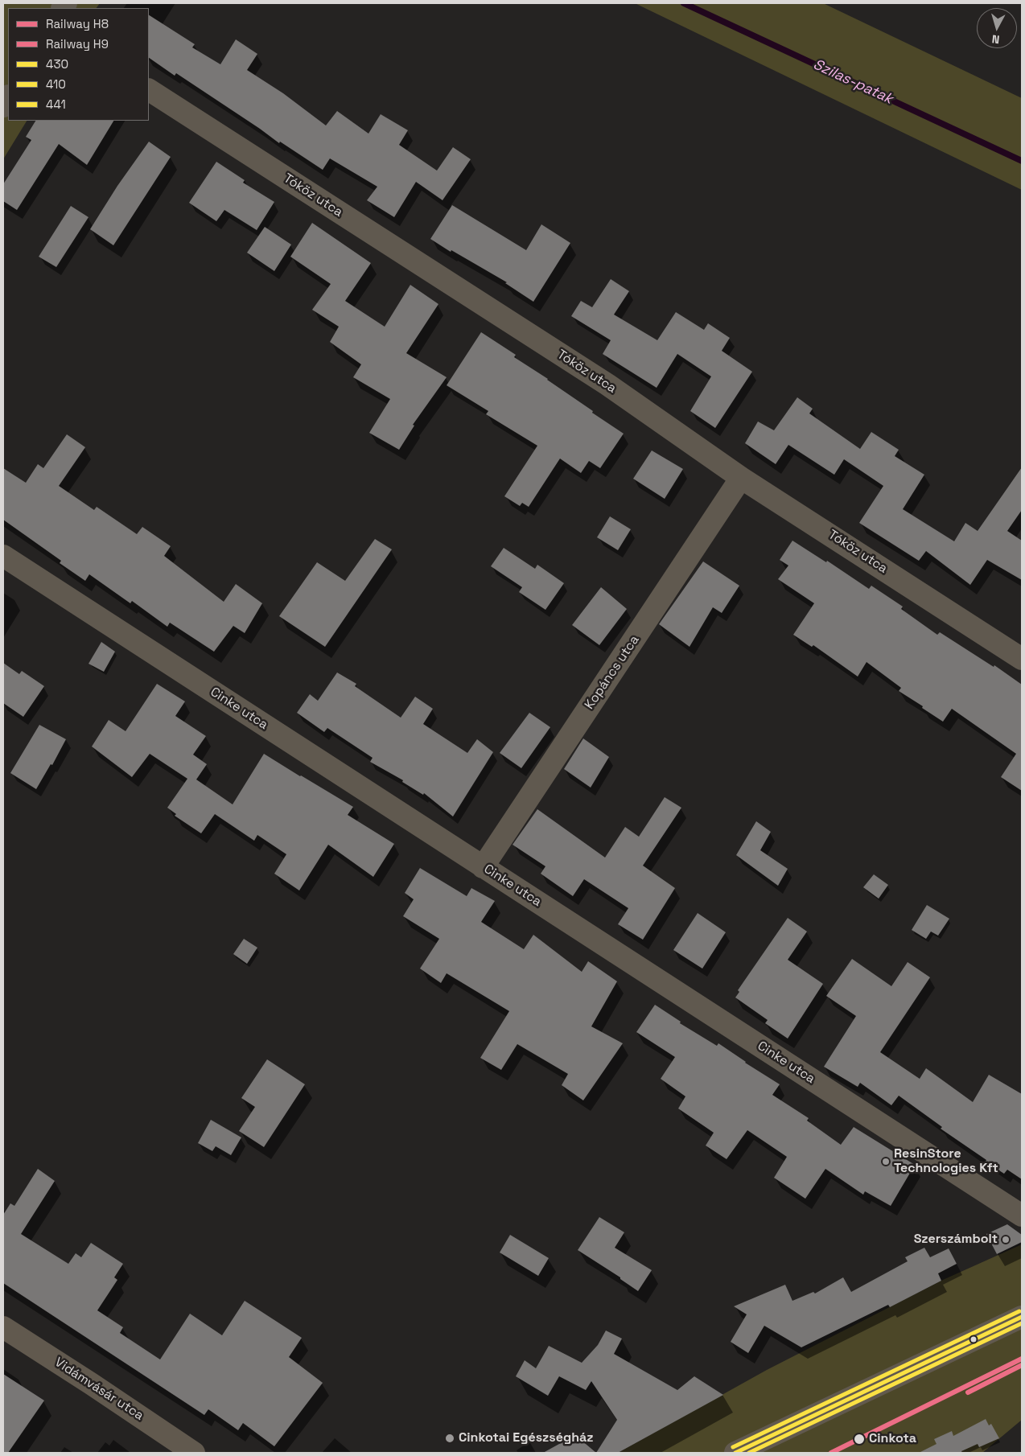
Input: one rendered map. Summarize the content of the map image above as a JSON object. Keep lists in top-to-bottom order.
{
  "streets": {
    "main road": ["Vidámvásár utca"],
    "street": ["Tóköz utca", "Kopáncs utca", "Cinke utca"]
  },
  "crossings": [
    ["Tóköz utca", "Kopáncs utca"],
    ["Kopáncs utca", "Cinke utca"]
  ],
  "water": ["Szilas-patak"],
  "places": [
    "ResinStore Technologies Kft",
    "Szerszámbolt",
    "Cinkotai Egészségház",
    "Cinkota"
  ],
  "lines": [
    "transit line 441",
    "transit line 430",
    "transit line 410",
    "rail line H8",
    "rail line H9"
  ],
  "legend": [
    "Railway H8",
    "Railway H9",
    "430",
    "410",
    "441"
  ],
  "north": "bottom"
}
